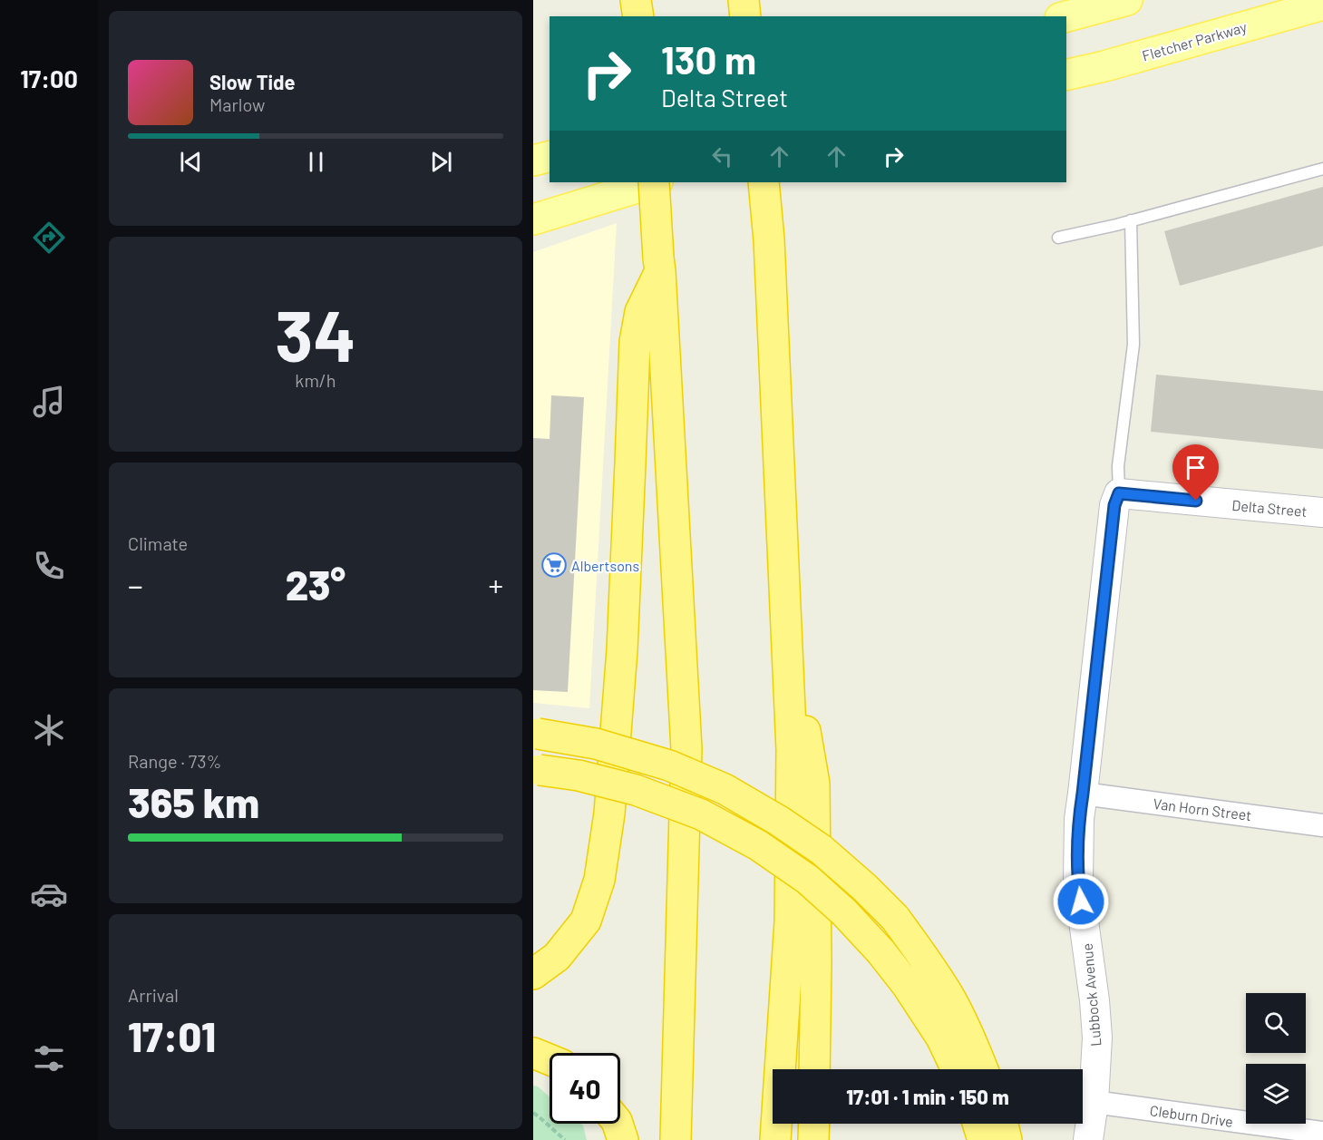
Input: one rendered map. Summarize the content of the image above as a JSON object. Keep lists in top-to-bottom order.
{
  "streets": {
    "main road": ["Fletcher Parkway"],
    "street": [
      "Delta Street",
      "Van Horn Street",
      "Lubbock Avenue",
      "Cleburn Drive"
    ]
  },
  "crossings": [
    ["Delta Street", "Lubbock Avenue"],
    ["Van Horn Street", "Lubbock Avenue"],
    ["Lubbock Avenue", "Cleburn Drive"]
  ],
  "places": {
    "supermarket": ["Albertsons"]
  },
  "page": {
    "tabs": "17:00",
    "turn": ["130 m", "Delta Street"],
    "song": ["Slow Tide", "Marlow"],
    "tile": [
      ["34", "km/h"],
      "Climate",
      ["Range · 73%", "365 km"],
      ["Arrival", "17:01"]
    ],
    "heat": ["−", "23°", "+"],
    "limit": "40",
    "trip": "17:01 · 1 min · 150 m"
  }
}
